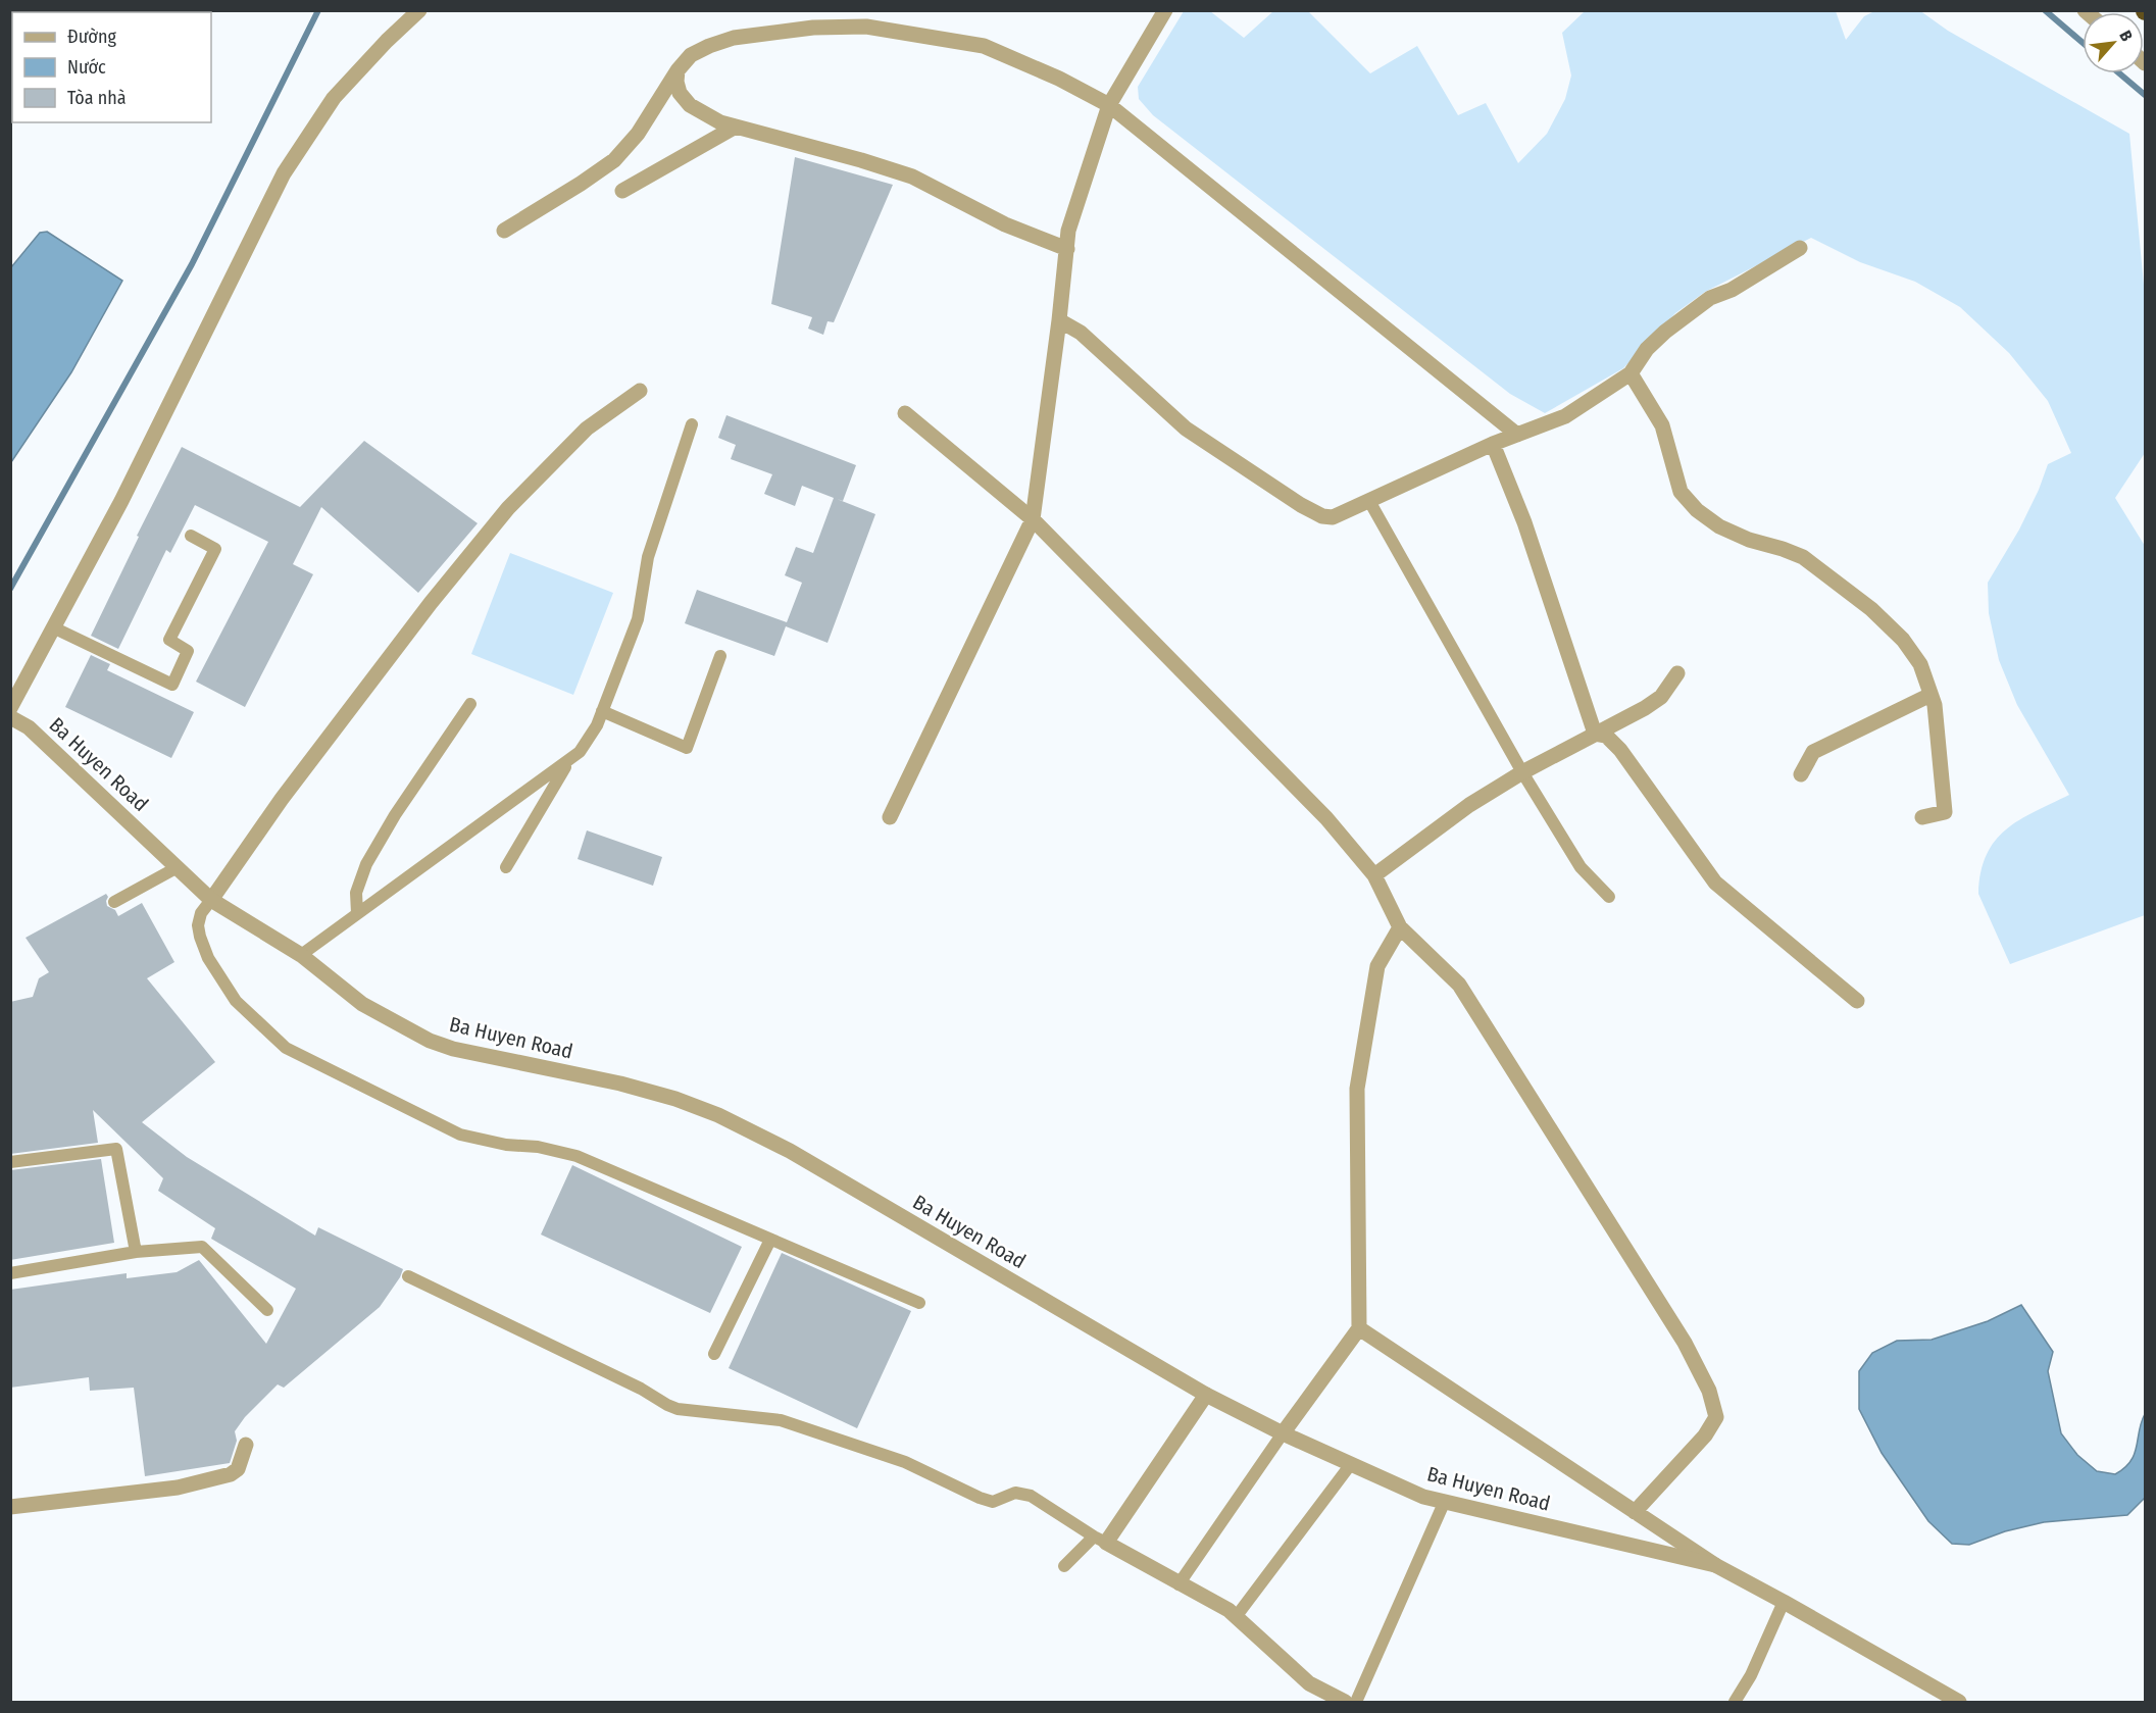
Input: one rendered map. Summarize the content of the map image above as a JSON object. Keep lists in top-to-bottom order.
{
  "streets": {
    "street": ["Ba Huyen Road"]
  },
  "legend": ["Đường", "Nước", "Tòa nhà"],
  "north": "top right"
}
